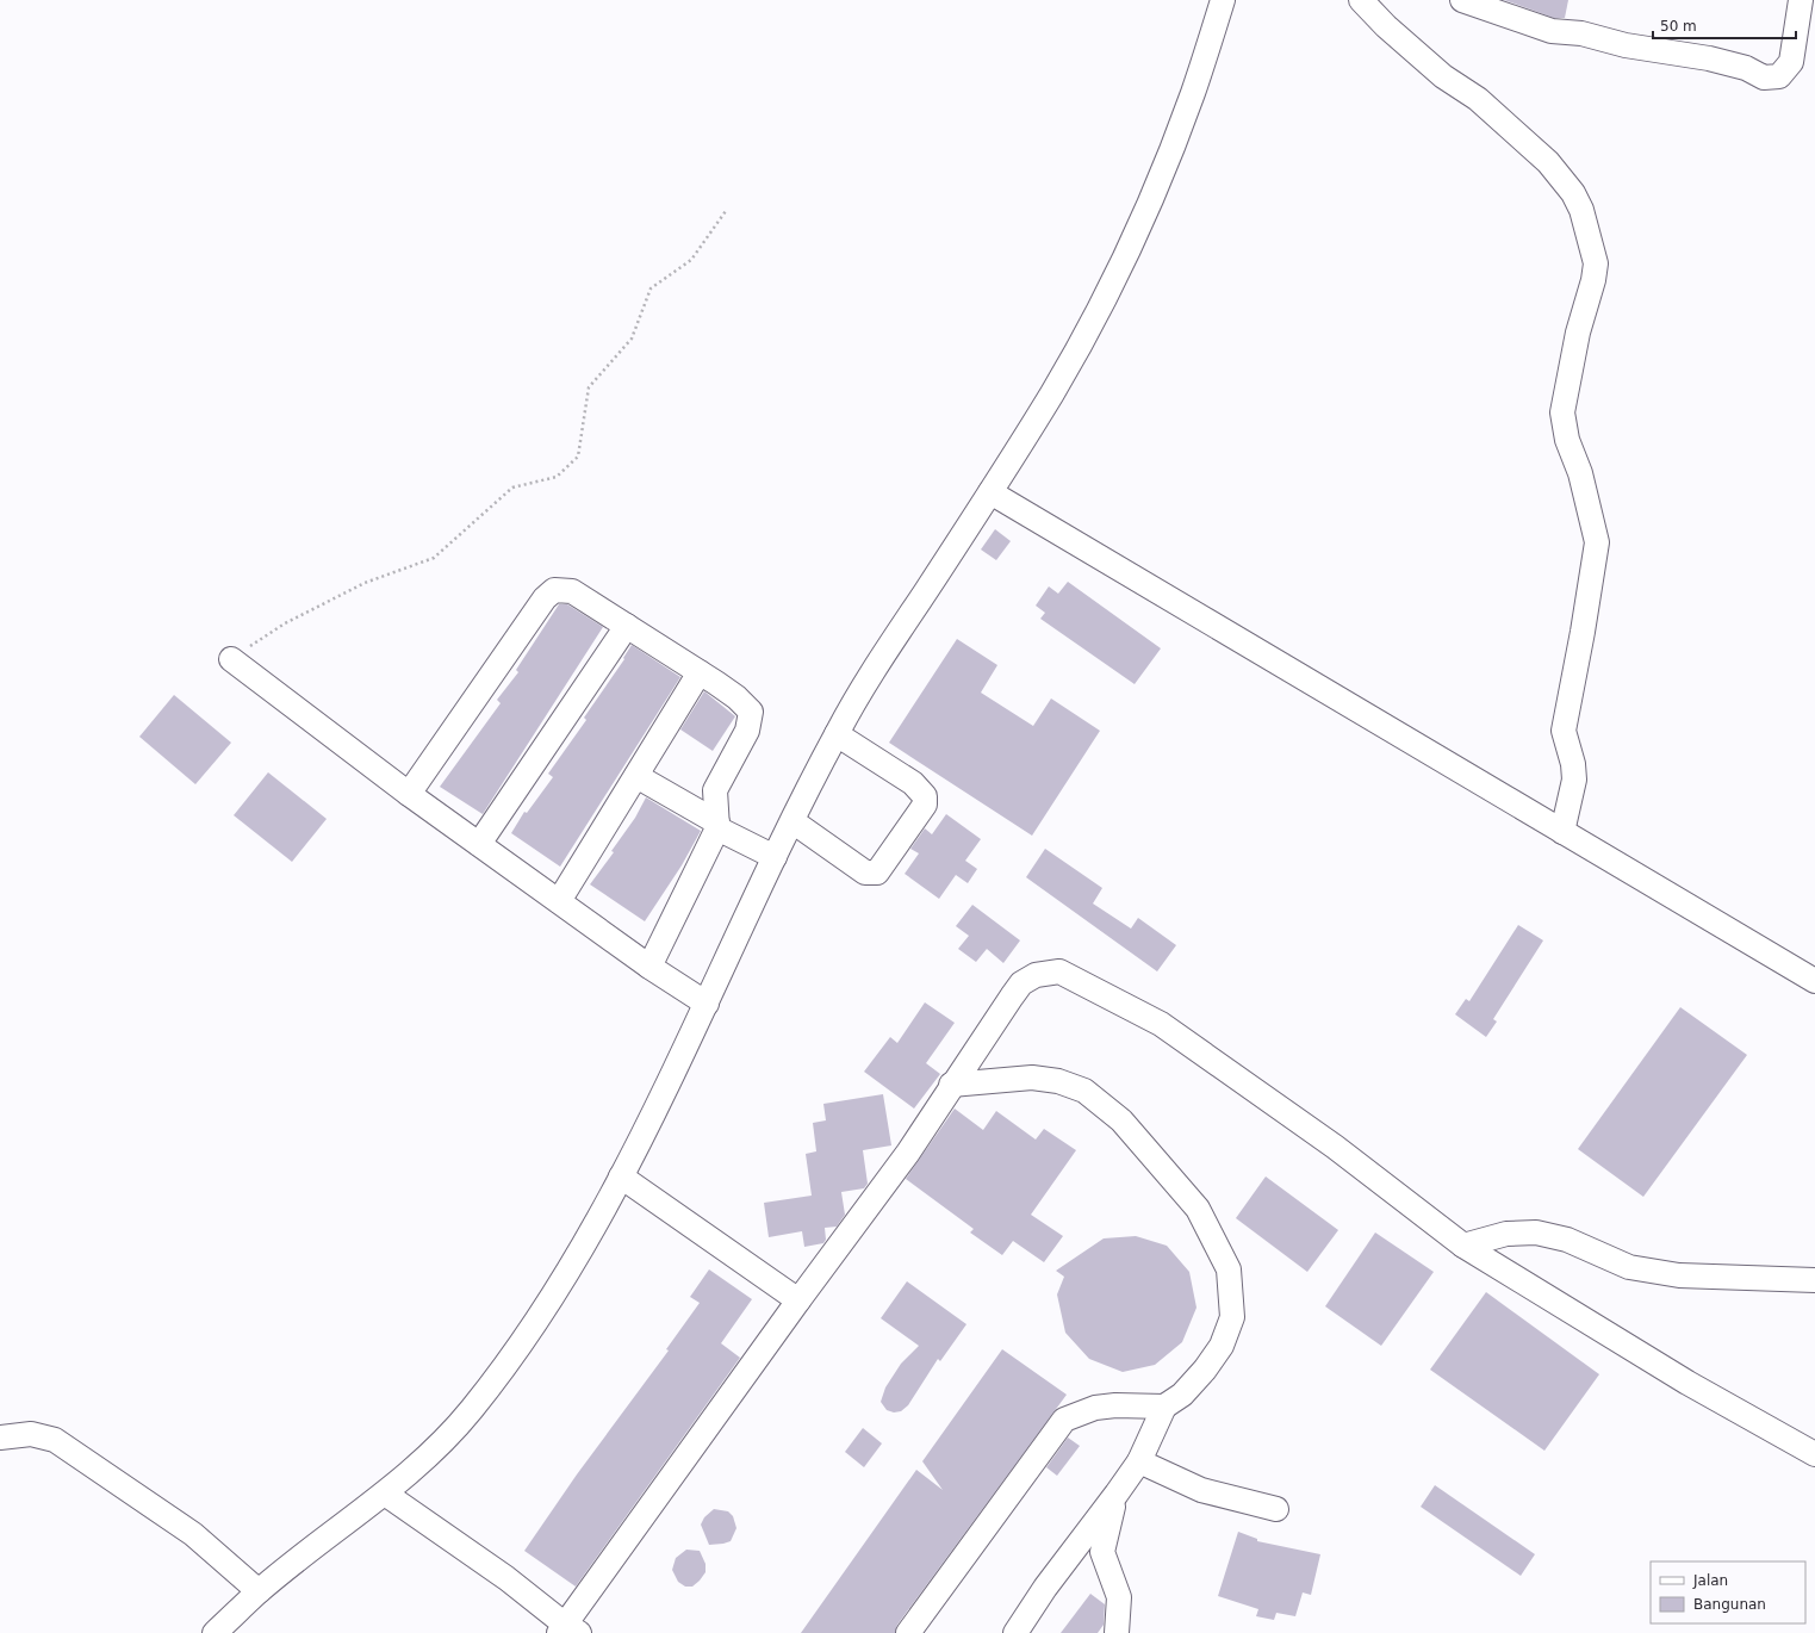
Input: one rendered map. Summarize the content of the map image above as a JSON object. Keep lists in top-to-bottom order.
{
  "legend": ["Jalan", "Bangunan"],
  "scale_bar": "50 m"
}
